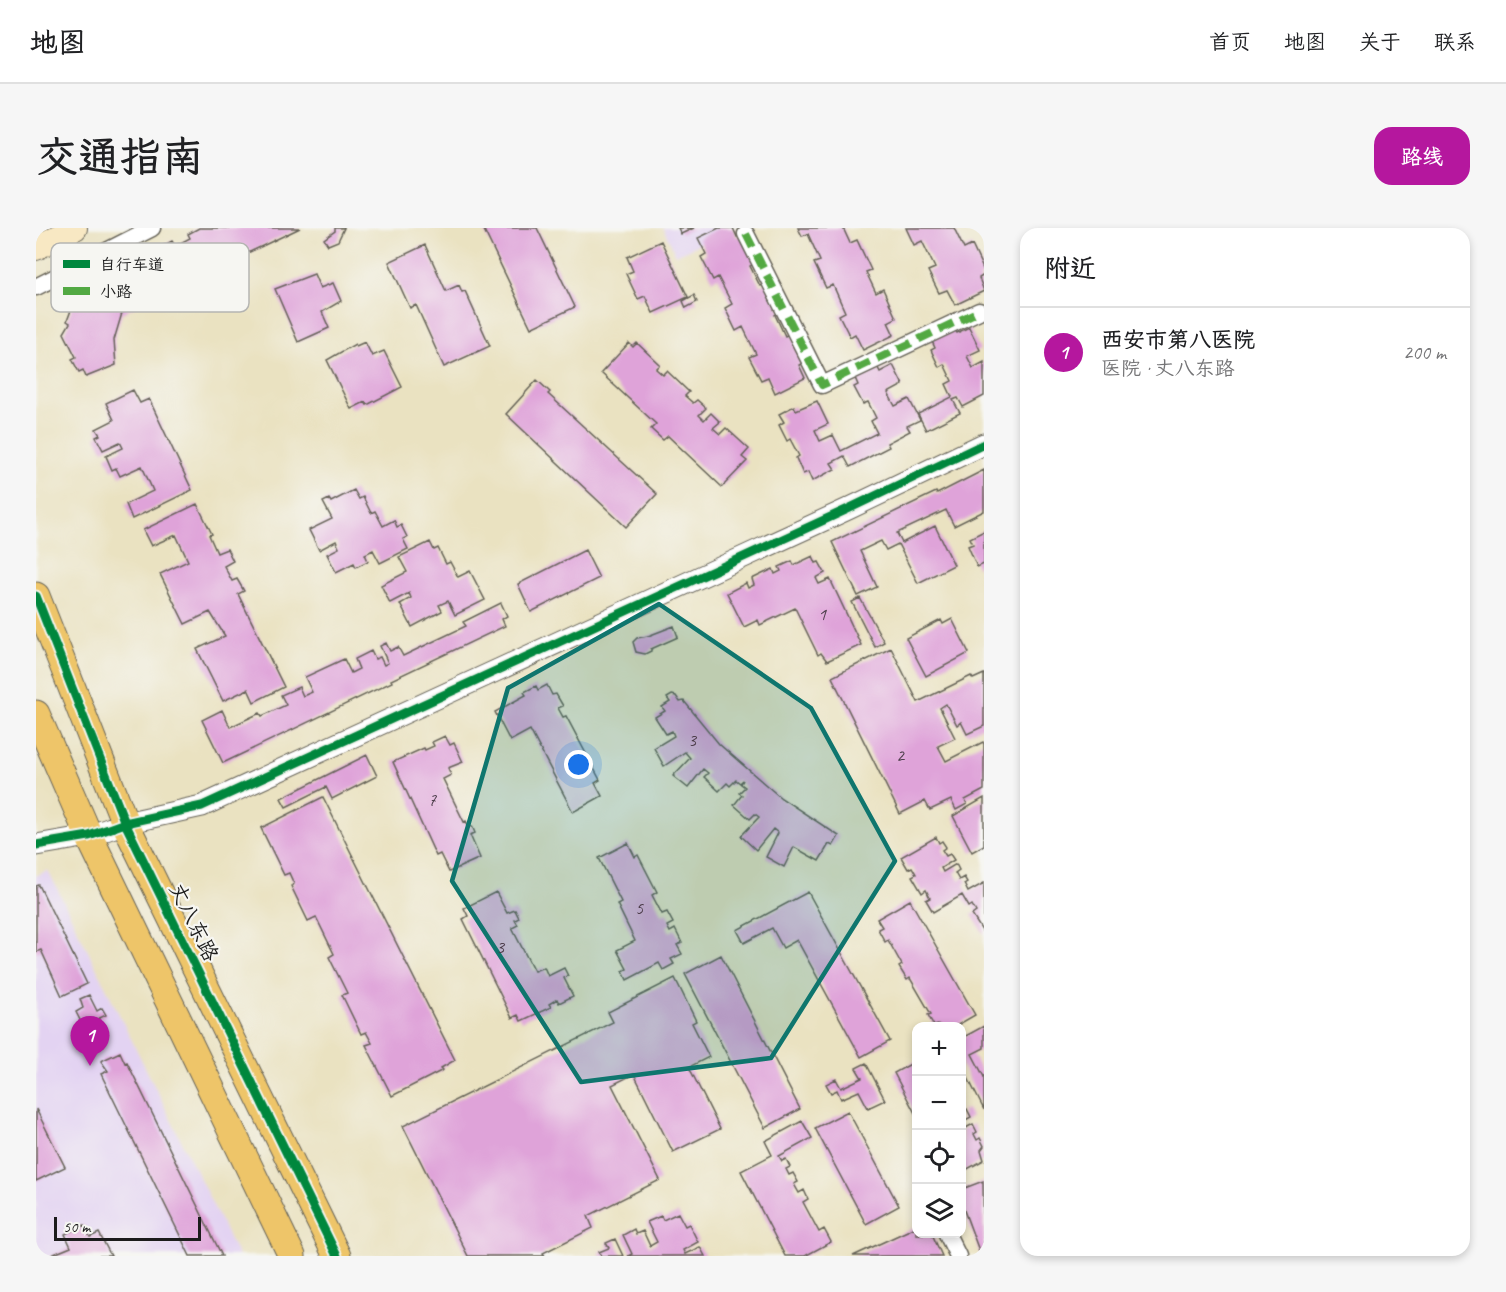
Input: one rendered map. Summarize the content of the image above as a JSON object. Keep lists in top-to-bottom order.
{
  "streets": {
    "main road": ["丈八东路"]
  },
  "house_numbers": [
    "1",
    "3",
    "2",
    "7",
    "5",
    "3"
  ],
  "legend": ["自行车道", "小路"],
  "scale_bar": "50 m",
  "page": {
    "header": "地图",
    "nav": [
      "首页",
      "地图",
      "关于",
      "联系"
    ],
    "buttons": "路线",
    "title": "交通指南",
    "heading": "附近",
    "list": [
      {
        "mark": "1",
        "name": "西安市第八医院",
        "note": "医院 · 丈八东路",
        "value": "200 m"
      }
    ],
    "pins": "1",
    "map_buttons": ["+", "−"],
    "scale": "50 m"
  }
}
